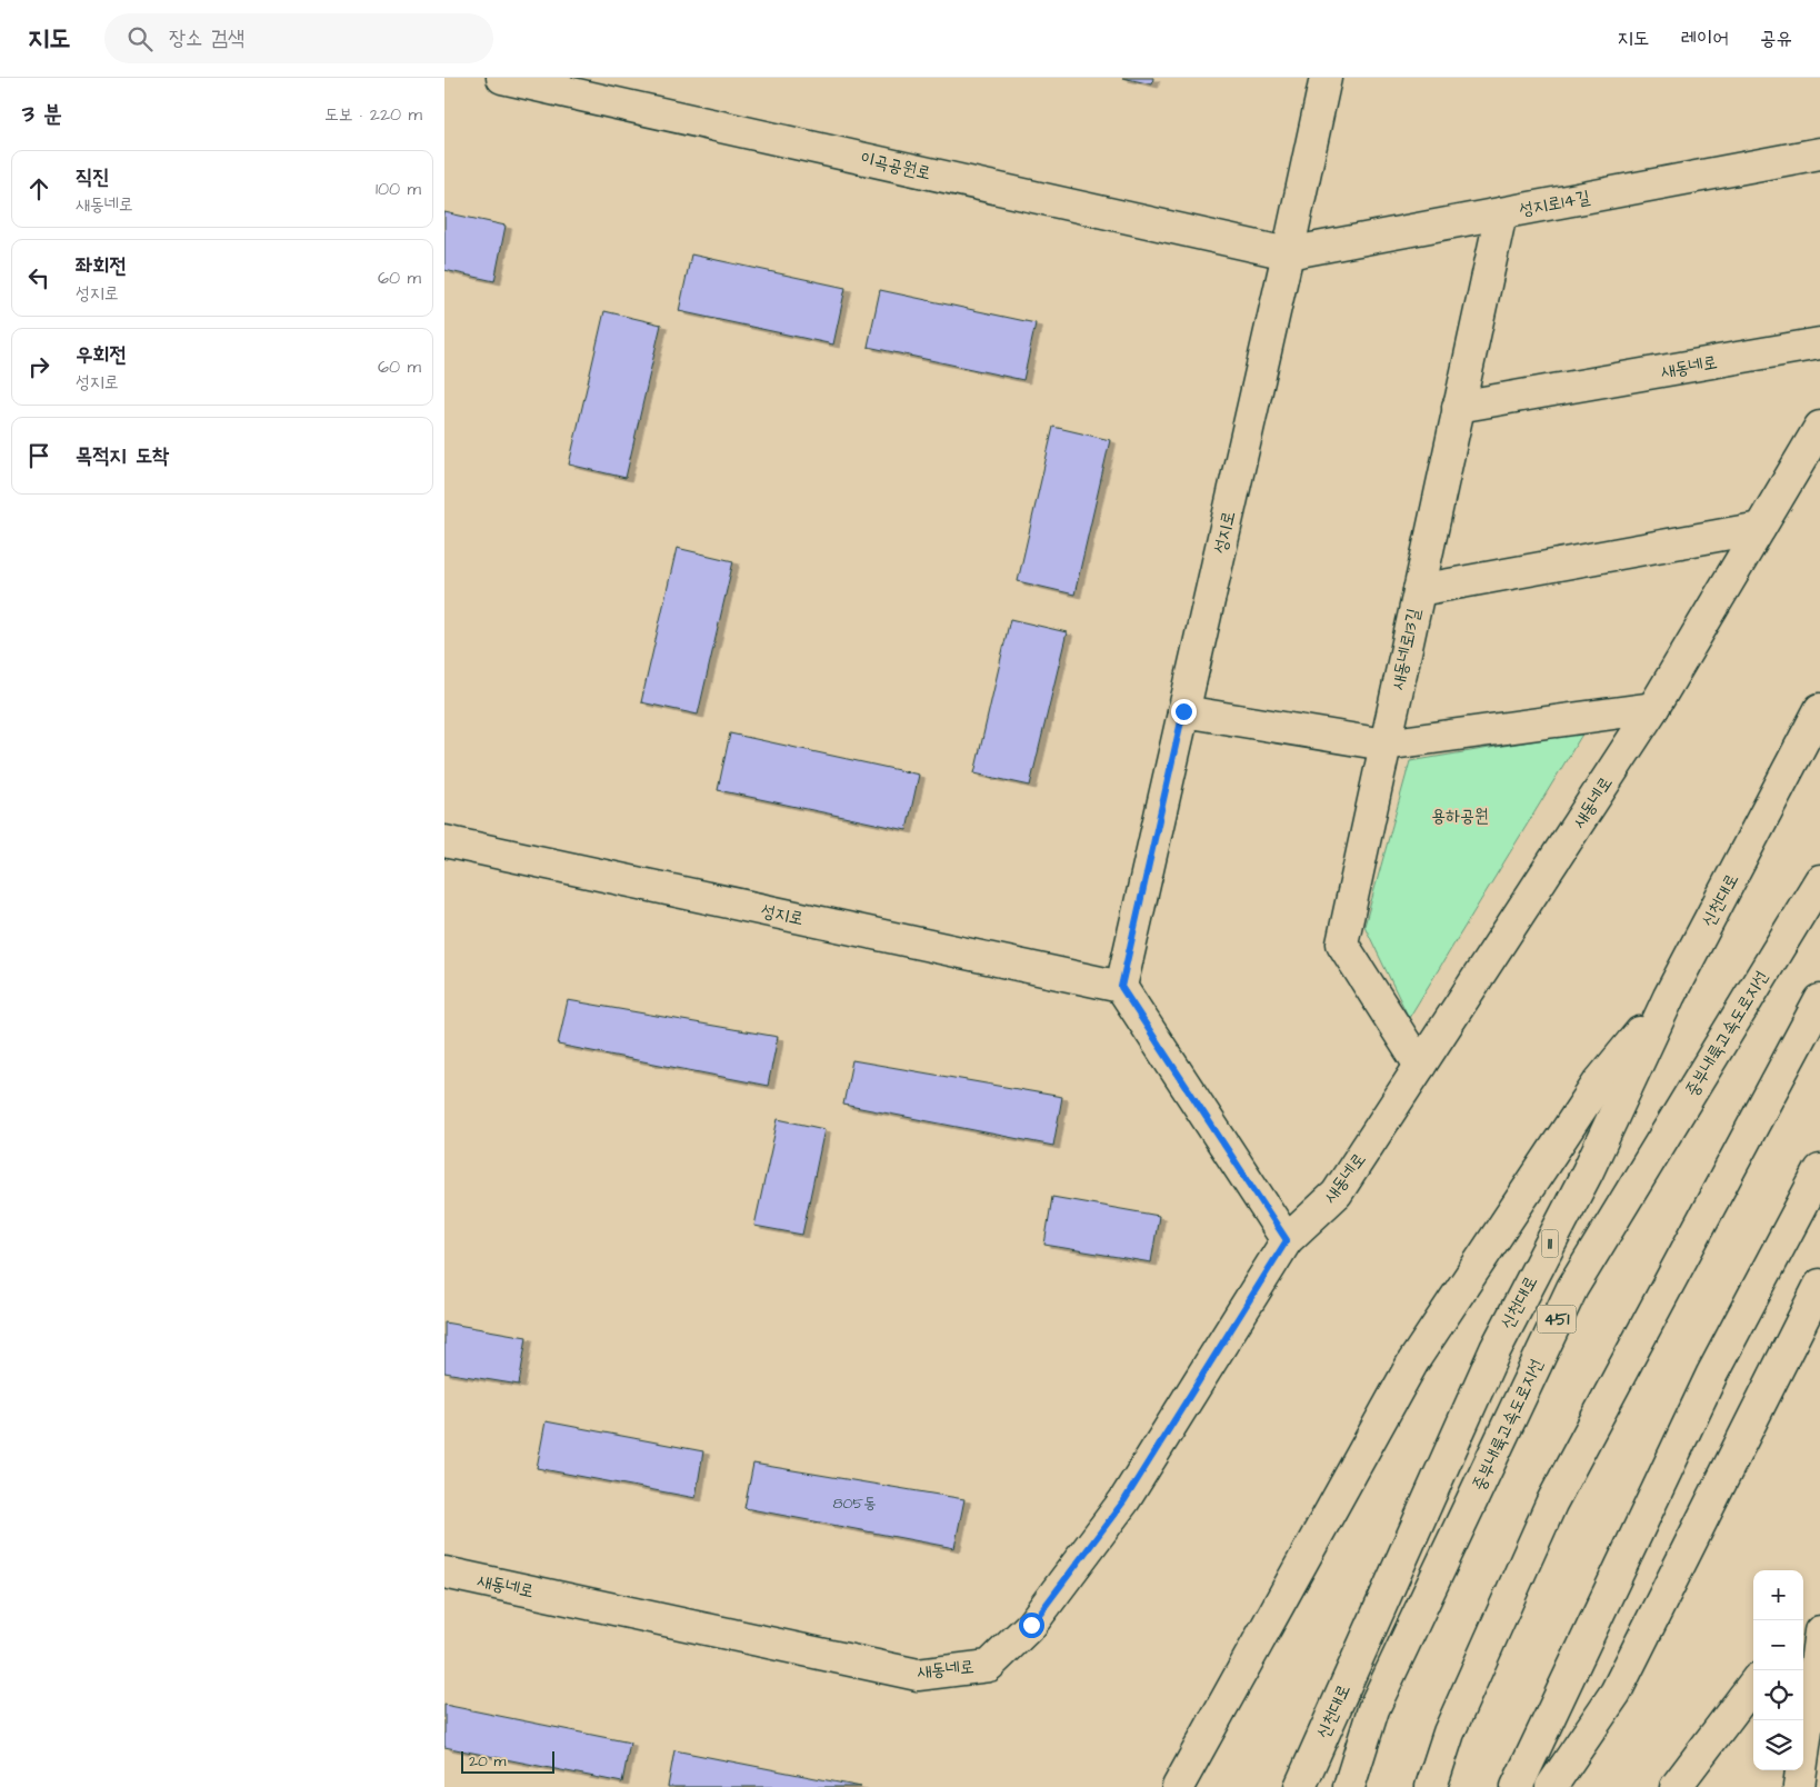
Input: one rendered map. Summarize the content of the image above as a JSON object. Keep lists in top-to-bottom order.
{
  "streets": {
    "main road": [
      "이곡공원로",
      "성지로14길",
      "새동네로",
      "성지로",
      "새동네로13길",
      "신천대로",
      "중부내륙고속도로지선",
      "11",
      "451"
    ]
  },
  "crossings": [
    ["이곡공원로", "성지로14길"],
    ["이곡공원로", "성지로"],
    ["성지로14길", "성지로"],
    ["성지로14길", "새동네로13길"],
    ["새동네로", "새동네로13길"]
  ],
  "parks": ["용하공원"],
  "house_numbers": ["805동"],
  "scale_bar": "20 m",
  "page": {
    "header": "지도",
    "search": "장소 검색",
    "nav": ["지도", "레이어", "공유"],
    "heading": ["3 분", "도보 · 220 m"],
    "list": [
      ["직진", "새동네로", "100 m"],
      ["좌회전", "성지로", "60 m"],
      ["우회전", "성지로", "60 m"],
      "목적지 도착"
    ],
    "map_buttons": ["+", "−"],
    "scale": "20 m"
  }
}
